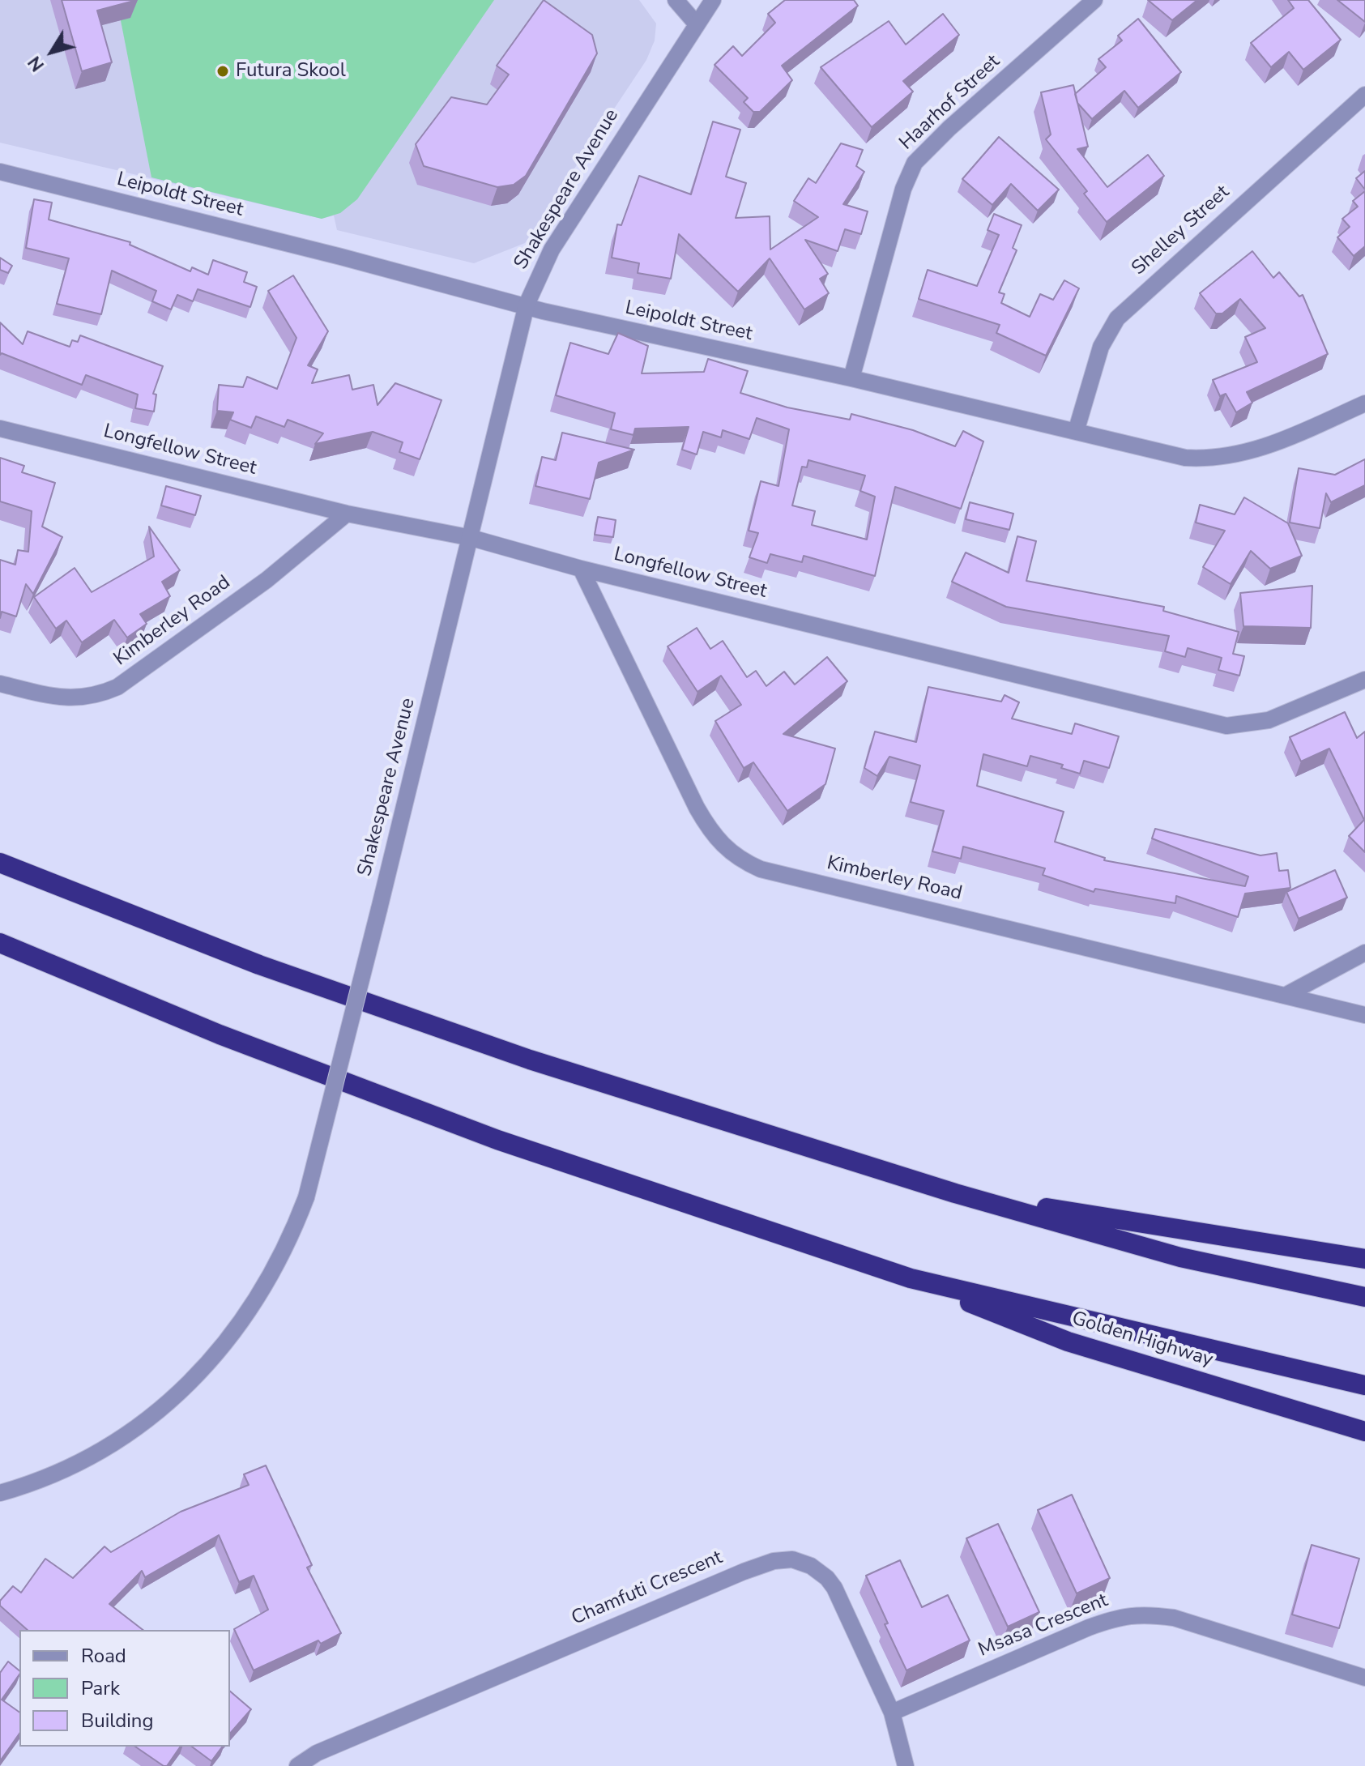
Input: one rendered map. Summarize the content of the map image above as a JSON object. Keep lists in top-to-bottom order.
{
  "streets": {
    "highway": ["Golden Highway"],
    "street": [
      "Haarhof Street",
      "Shakespeare Avenue",
      "Leipoldt Street",
      "Shelley Street",
      "Longfellow Street",
      "Kimberley Road",
      "Chamfuti Crescent",
      "Msasa Crescent"
    ]
  },
  "crossings": [
    ["Haarhof Street", "Leipoldt Street"],
    ["Shakespeare Avenue", "Leipoldt Street"],
    ["Shakespeare Avenue", "Longfellow Street"],
    ["Leipoldt Street", "Shelley Street"],
    ["Longfellow Street", "Kimberley Road"],
    ["Chamfuti Crescent", "Msasa Crescent"]
  ],
  "places": ["Futura Skool"],
  "legend": ["Road", "Park", "Building"],
  "north": "bottom left"
}
